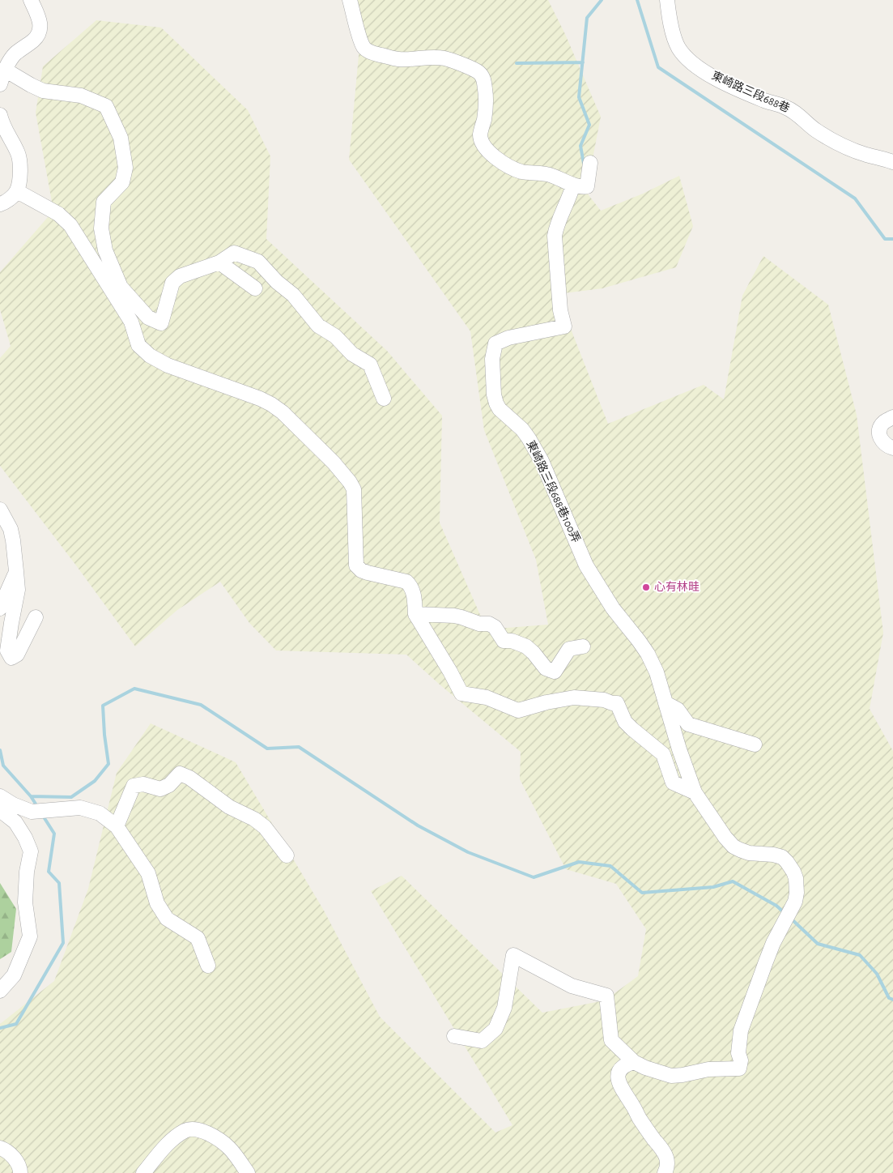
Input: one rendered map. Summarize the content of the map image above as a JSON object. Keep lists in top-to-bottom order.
{
  "streets": {
    "street": ["東崎路三段688巷", "東崎路三段688巷100弄"]
  },
  "places": ["心有林畦"]
}
